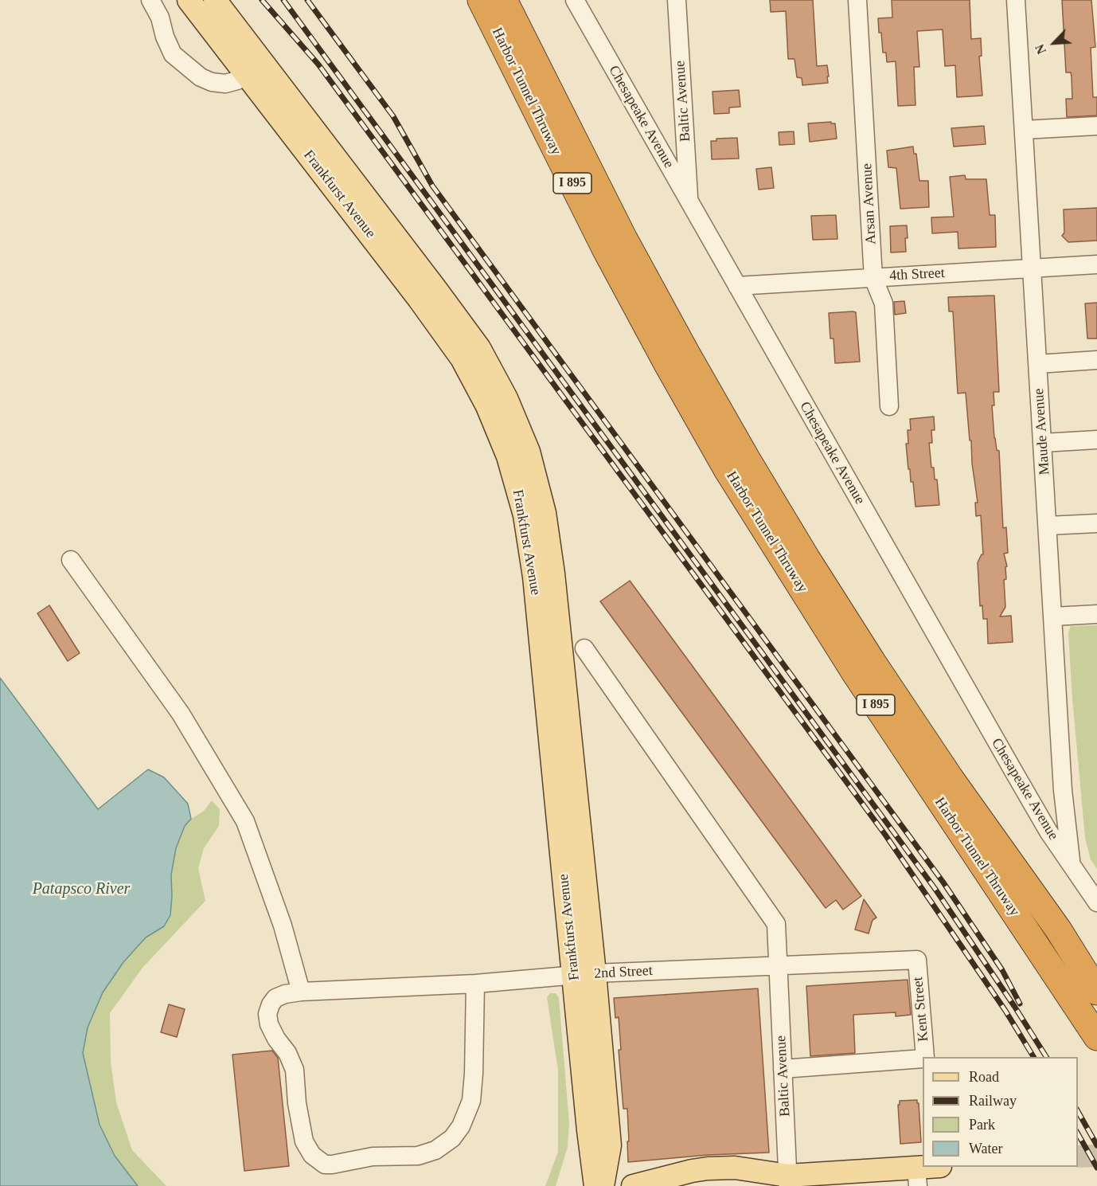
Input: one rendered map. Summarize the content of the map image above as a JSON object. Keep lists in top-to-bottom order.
{
  "streets": {
    "highway": ["Harbor Tunnel Thruway", "I 895"],
    "main road": ["Frankfurst Avenue"],
    "street": [
      "Baltic Avenue",
      "Chesapeake Avenue",
      "Arsan Avenue",
      "4th Street",
      "Maude Avenue",
      "2nd Street",
      "Kent Street"
    ]
  },
  "crossings": [
    ["Baltic Avenue", "Chesapeake Avenue"],
    ["Baltic Avenue", "2nd Street"],
    ["Chesapeake Avenue", "4th Street"],
    ["Chesapeake Avenue", "Maude Avenue"],
    ["Frankfurst Avenue", "2nd Street"],
    ["Arsan Avenue", "4th Street"],
    ["4th Street", "Maude Avenue"],
    ["2nd Street", "Kent Street"]
  ],
  "water": ["Patapsco River"],
  "legend": [
    "Road",
    "Railway",
    "Park",
    "Water"
  ],
  "north": "bottom left"
}
